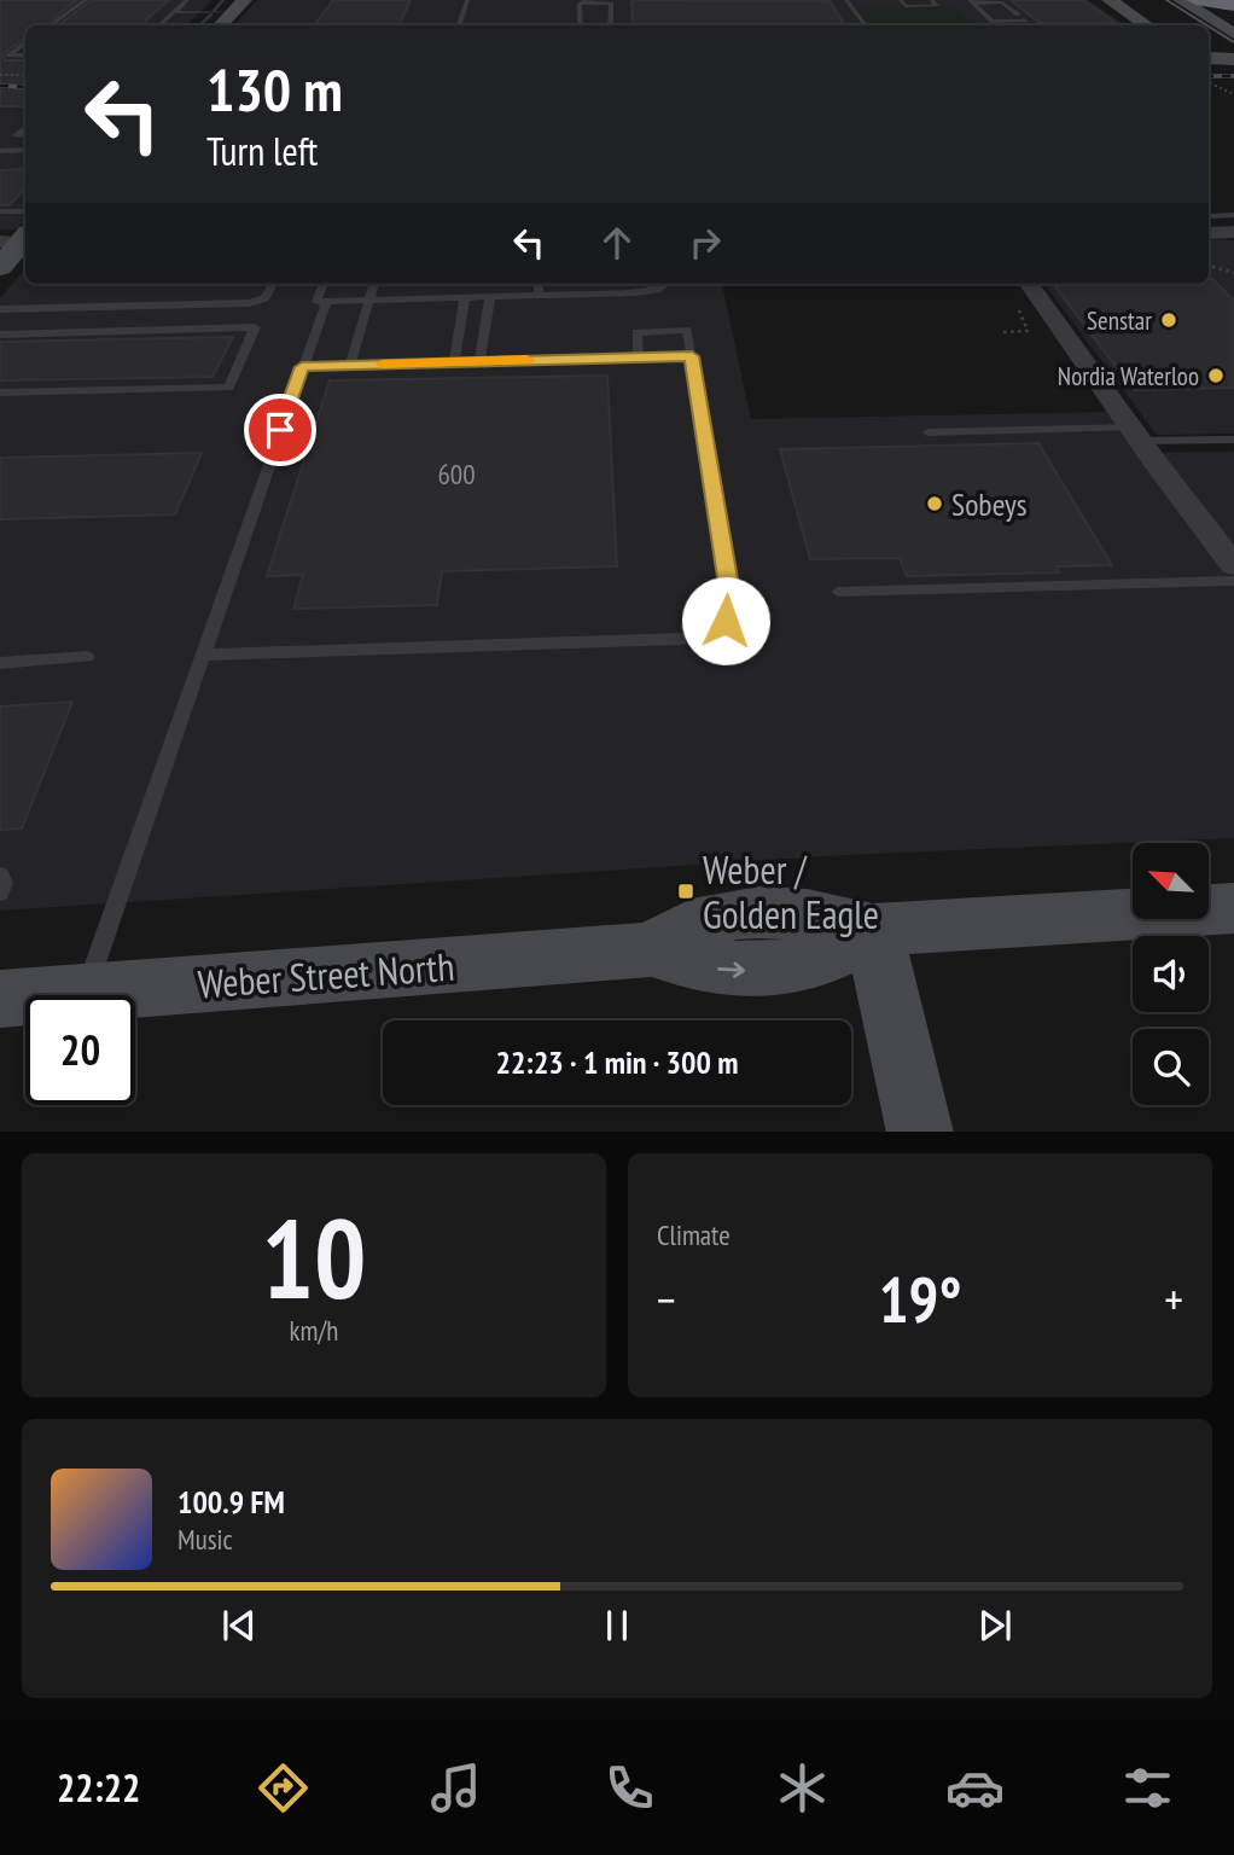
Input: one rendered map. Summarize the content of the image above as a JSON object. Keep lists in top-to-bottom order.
{
  "streets": {
    "main road": ["Weber Street North"]
  },
  "places": {
    "other": ["Senstar", "Nordia Waterloo", "Sobeys"],
    "transit": ["Weber / Golden Eagle"]
  },
  "house_numbers": ["600"],
  "north": "top left",
  "page": {
    "turn": ["130 m", "Turn left"],
    "limit": "20",
    "trip": "22:23 · 1 min · 300 m",
    "tile": [
      ["10", "km/h"],
      "Climate"
    ],
    "heat": ["−", "19°", "+"],
    "song": ["100.9 FM", "Music"],
    "tabs": "22:22"
  }
}
